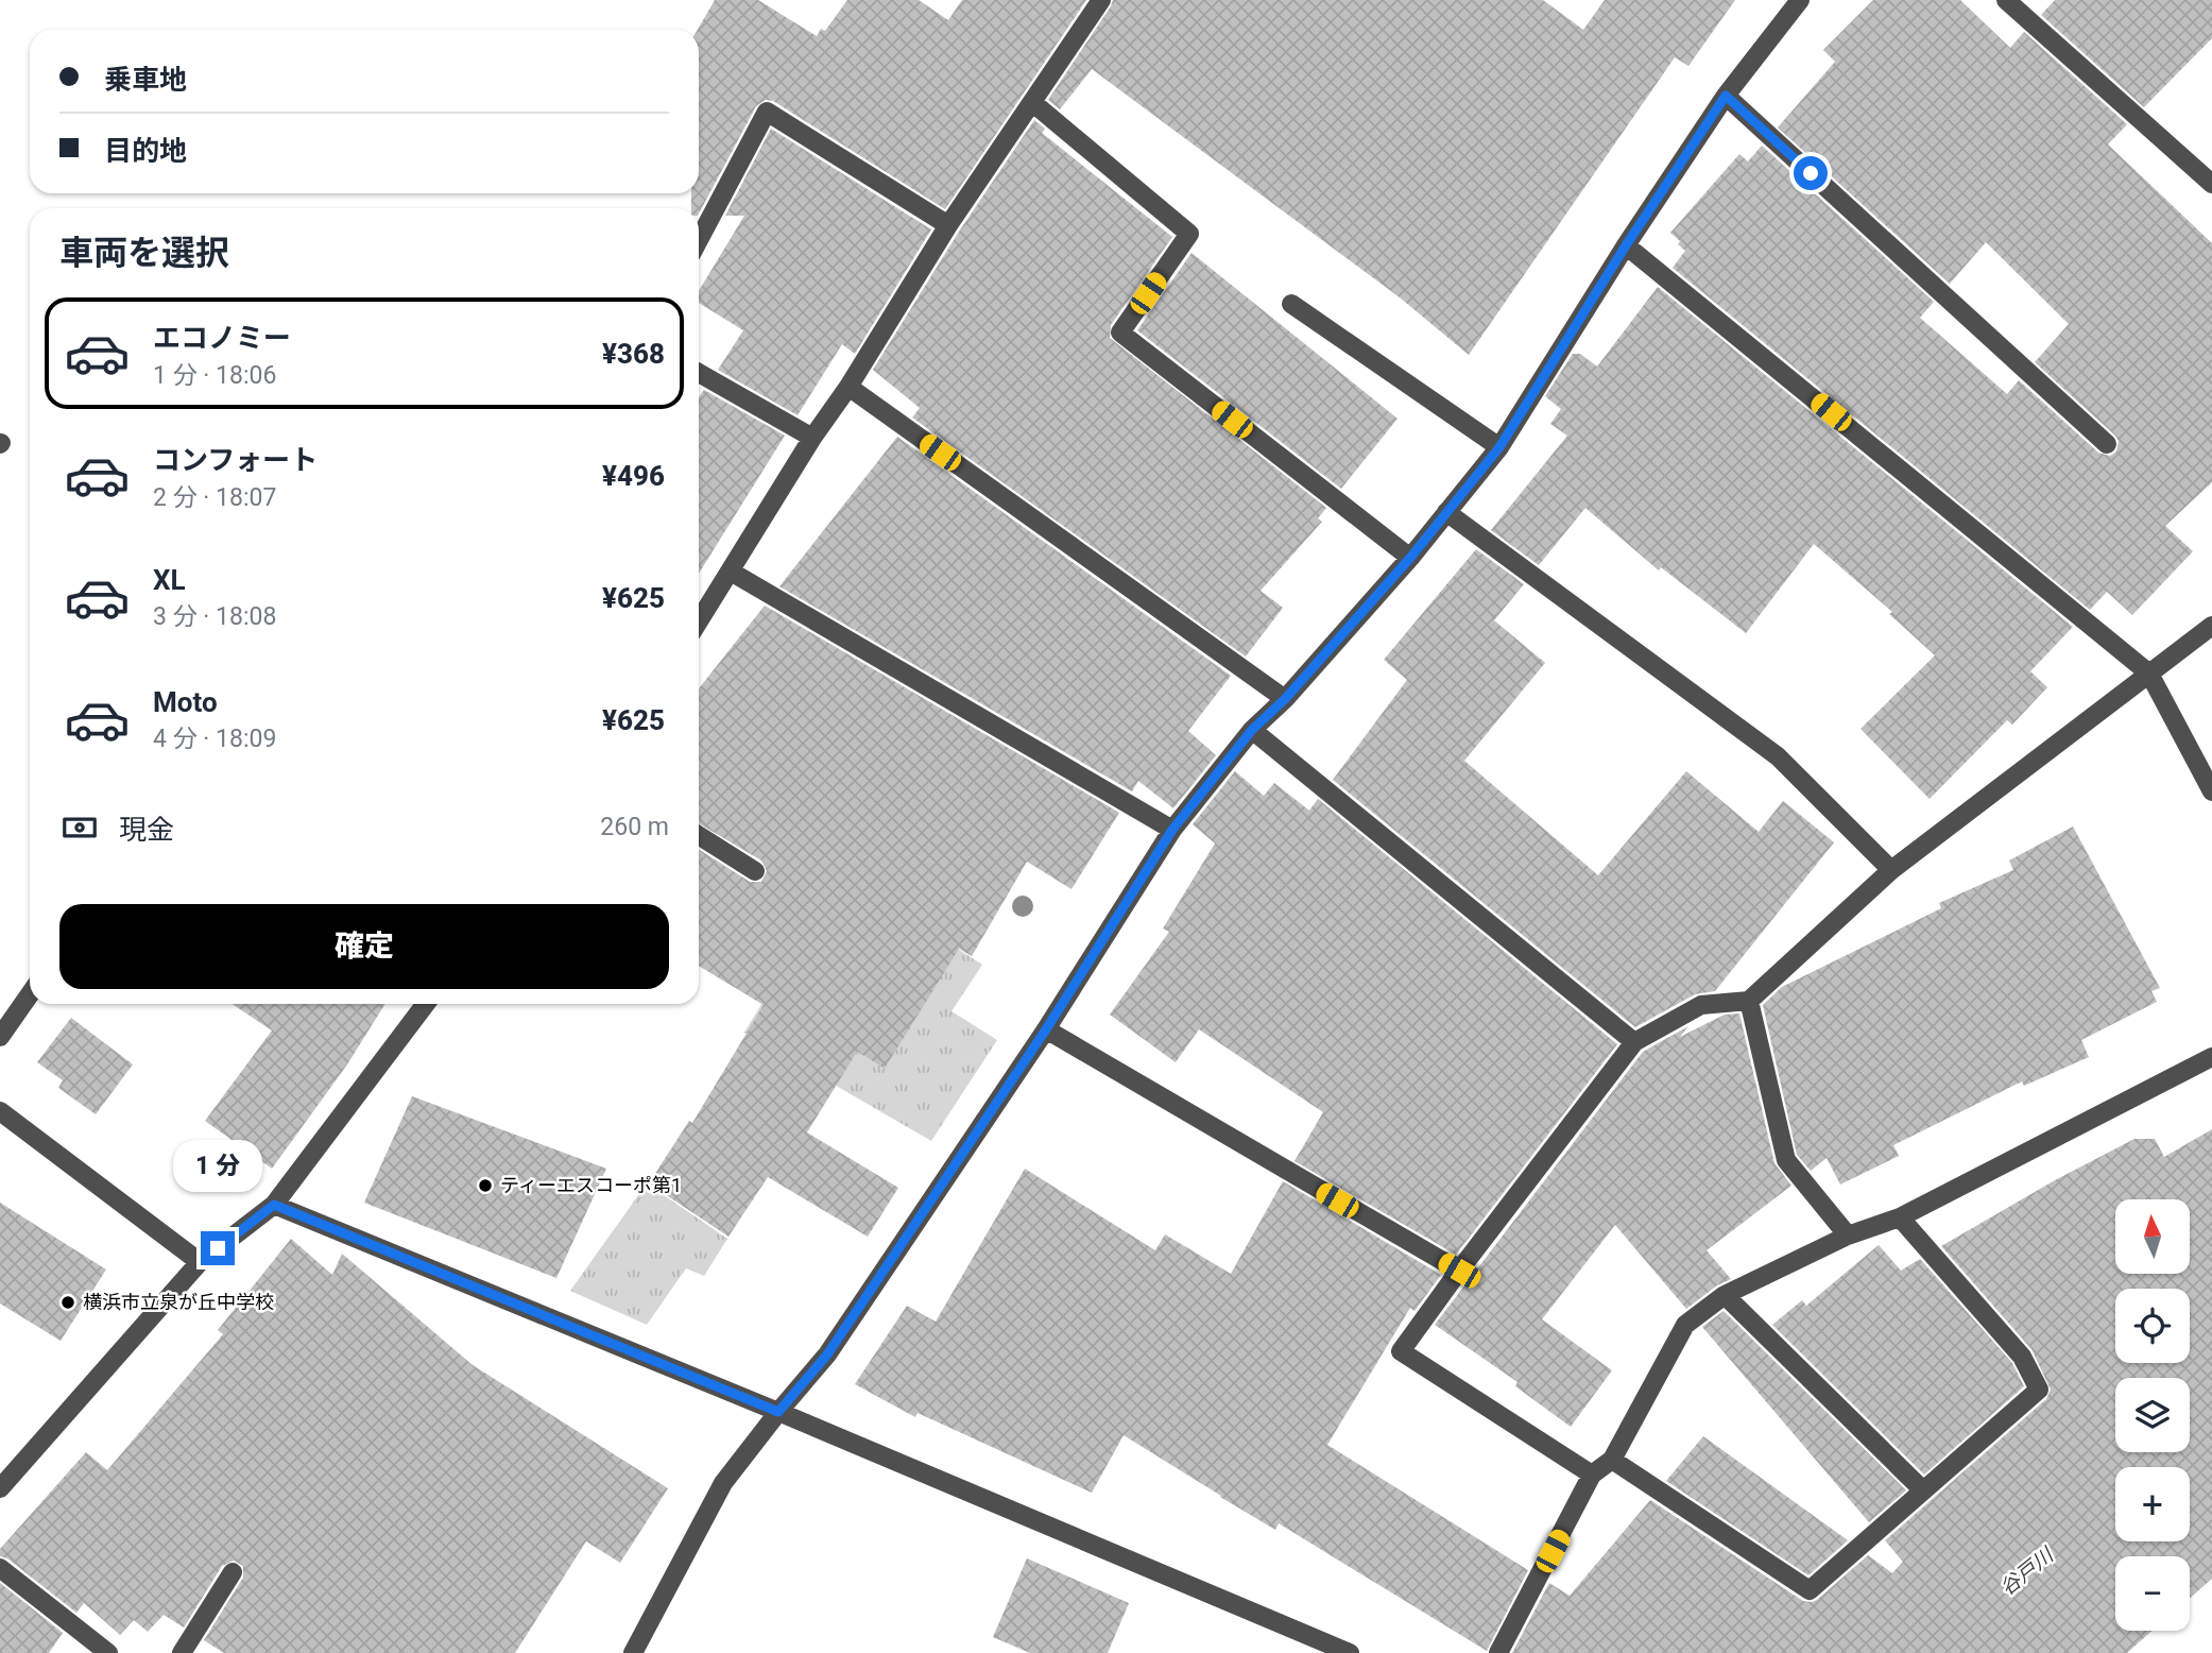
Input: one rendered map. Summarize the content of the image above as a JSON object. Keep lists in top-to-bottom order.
{
  "water": ["谷戸川"],
  "places": ["ティーエスコーポ第1", "横浜市立泉が丘中学校"],
  "north": "top",
  "page": {
    "banner": ["乗車地", "目的地"],
    "heading": "車両を選択",
    "list": [
      {
        "name": "エコノミー",
        "note": "1 分 · 18:06",
        "value": "¥368"
      },
      {
        "name": "コンフォート",
        "note": "2 分 · 18:07",
        "value": "¥496"
      },
      {
        "name": "XL",
        "note": "3 分 · 18:08",
        "value": "¥625"
      },
      {
        "name": "Moto",
        "note": "4 分 · 18:09",
        "value": "¥625"
      }
    ],
    "pay": ["現金", "260 m"],
    "buttons": "確定",
    "bubble": "1 分",
    "map_buttons": ["+", "−"]
  }
}
